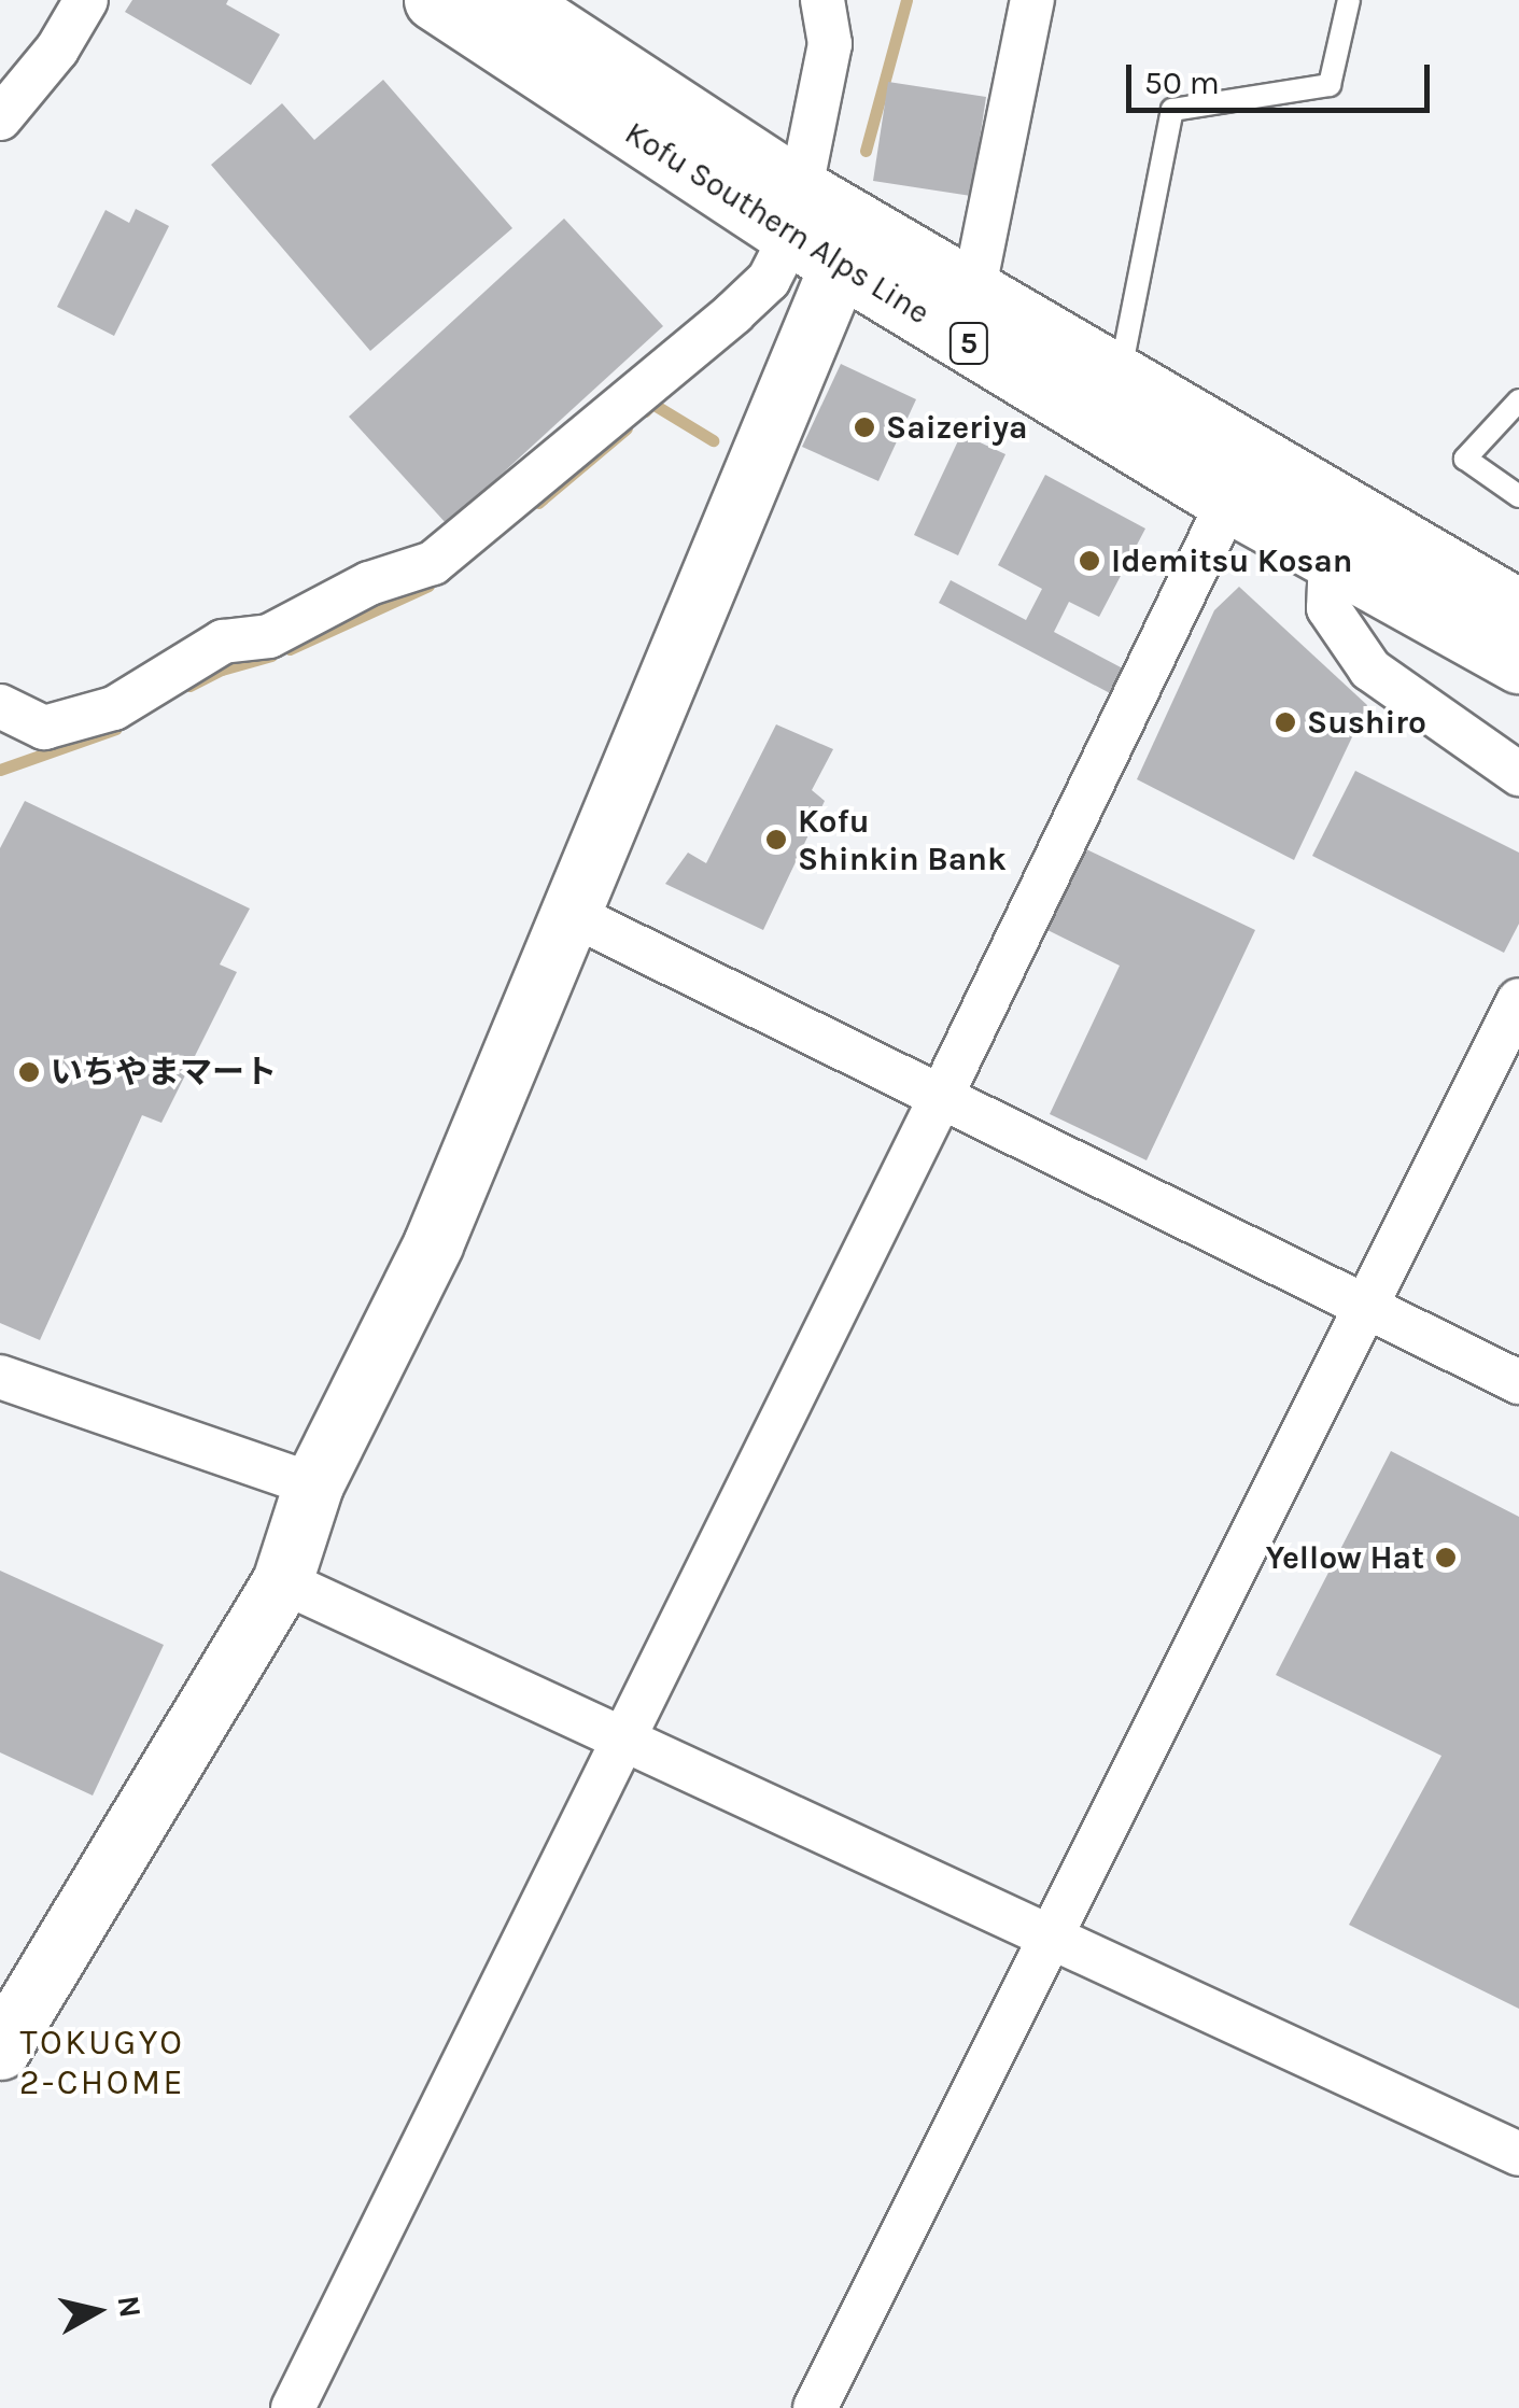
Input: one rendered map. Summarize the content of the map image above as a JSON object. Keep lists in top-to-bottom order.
{
  "streets": {
    "main road": ["Kofu Southern Alps Line", "5"]
  },
  "districts": ["TOKUGYO 2-CHOME"],
  "places": [
    "Saizeriya",
    "Idemitsu Kosan",
    "Sushiro",
    "Kofu Shinkin Bank",
    "いちやまマート",
    "Yellow Hat"
  ],
  "scale_bar": "50 m",
  "north": "right"
}
